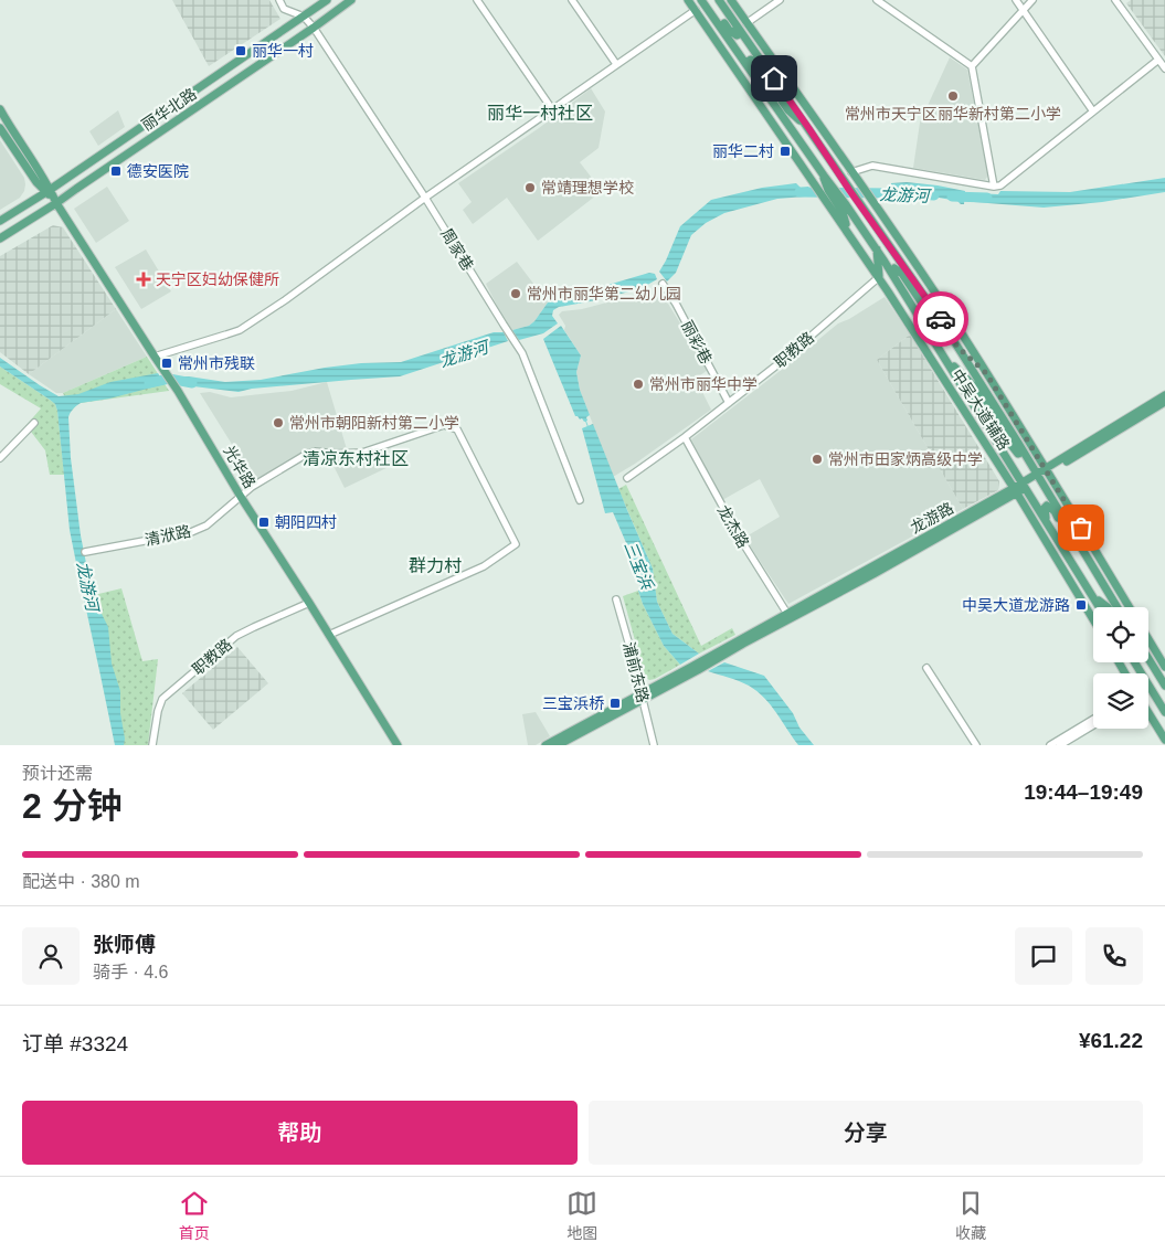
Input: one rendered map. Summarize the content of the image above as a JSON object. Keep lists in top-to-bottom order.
{
  "streets": {
    "main road": [
      "丽华北路",
      "中吴大道辅路",
      "光华路",
      "龙游路"
    ],
    "street": [
      "周家巷",
      "丽彩巷",
      "职教路",
      "龙杰路",
      "清洑路",
      "浦前东路"
    ]
  },
  "crossings": [
    ["丽华北路", "周家巷"],
    ["丽华北路", "光华路"],
    ["丽彩巷", "职教路"],
    ["职教路", "中吴大道辅路"],
    ["职教路", "光华路"],
    ["职教路", "龙杰路"],
    ["中吴大道辅路", "龙游路"],
    ["光华路", "清洑路"],
    ["龙游路", "龙杰路"]
  ],
  "districts": ["丽华一村社区", "清凉东村社区", "群力村"],
  "water": ["龙游河", "三宝浜"],
  "places": {
    "transit": [
      "丽华一村",
      "丽华二村",
      "德安医院",
      "常州市残联",
      "朝阳四村",
      "中吴大道龙游路",
      "三宝浜桥"
    ],
    "other": [
      "常州市天宁区丽华新村第二小学",
      "常靖理想学校",
      "常州市丽华第二幼儿园",
      "常州市丽华中学",
      "常州市朝阳新村第二小学",
      "常州市田家炳高级中学"
    ],
    "health": ["天宁区妇幼保健所"]
  },
  "page": {
    "heading": ["2 分钟", "预计还需", "19:44–19:49"],
    "panel": [
      "张师傅",
      "骑手 · 4.6",
      "订单 #3324",
      "¥61.22"
    ],
    "bar": "配送中 · 380 m",
    "buttons": ["帮助", "分享"],
    "tabs": ["首页", "地图", "收藏"]
  }
}
